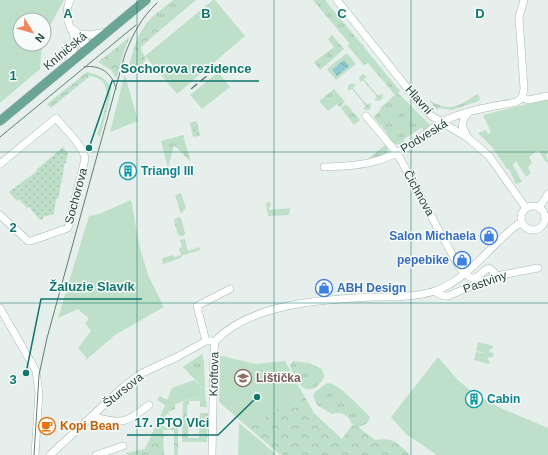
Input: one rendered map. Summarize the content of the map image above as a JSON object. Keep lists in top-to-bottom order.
{
  "streets": {
    "main road": ["Kníničská"],
    "street": [
      "Hlavní",
      "Podveská",
      "Čichnova",
      "Sochorova",
      "Pastviny",
      "Kroftova",
      "Štursova"
    ]
  },
  "crossings": [
    ["Hlavní", "Podveská"],
    ["Podveská", "Čichnova"],
    ["Kroftova", "Štursova"]
  ],
  "places": {
    "other": ["Sochorova rezidence", "Žaluzie Slavík", "17. PTO Vlci"],
    "building": ["Triangl III", "Cabin"],
    "shop": ["Salon Michaela", "pepebike", "ABH Design"],
    "school or university": ["Lištička"],
    "cafe": ["Kopi Bean"]
  },
  "north": "bottom right",
  "grid": {
    "columns": [
      "A",
      "B",
      "C",
      "D"
    ],
    "rows": ["1", "2", "3"]
  }
}
